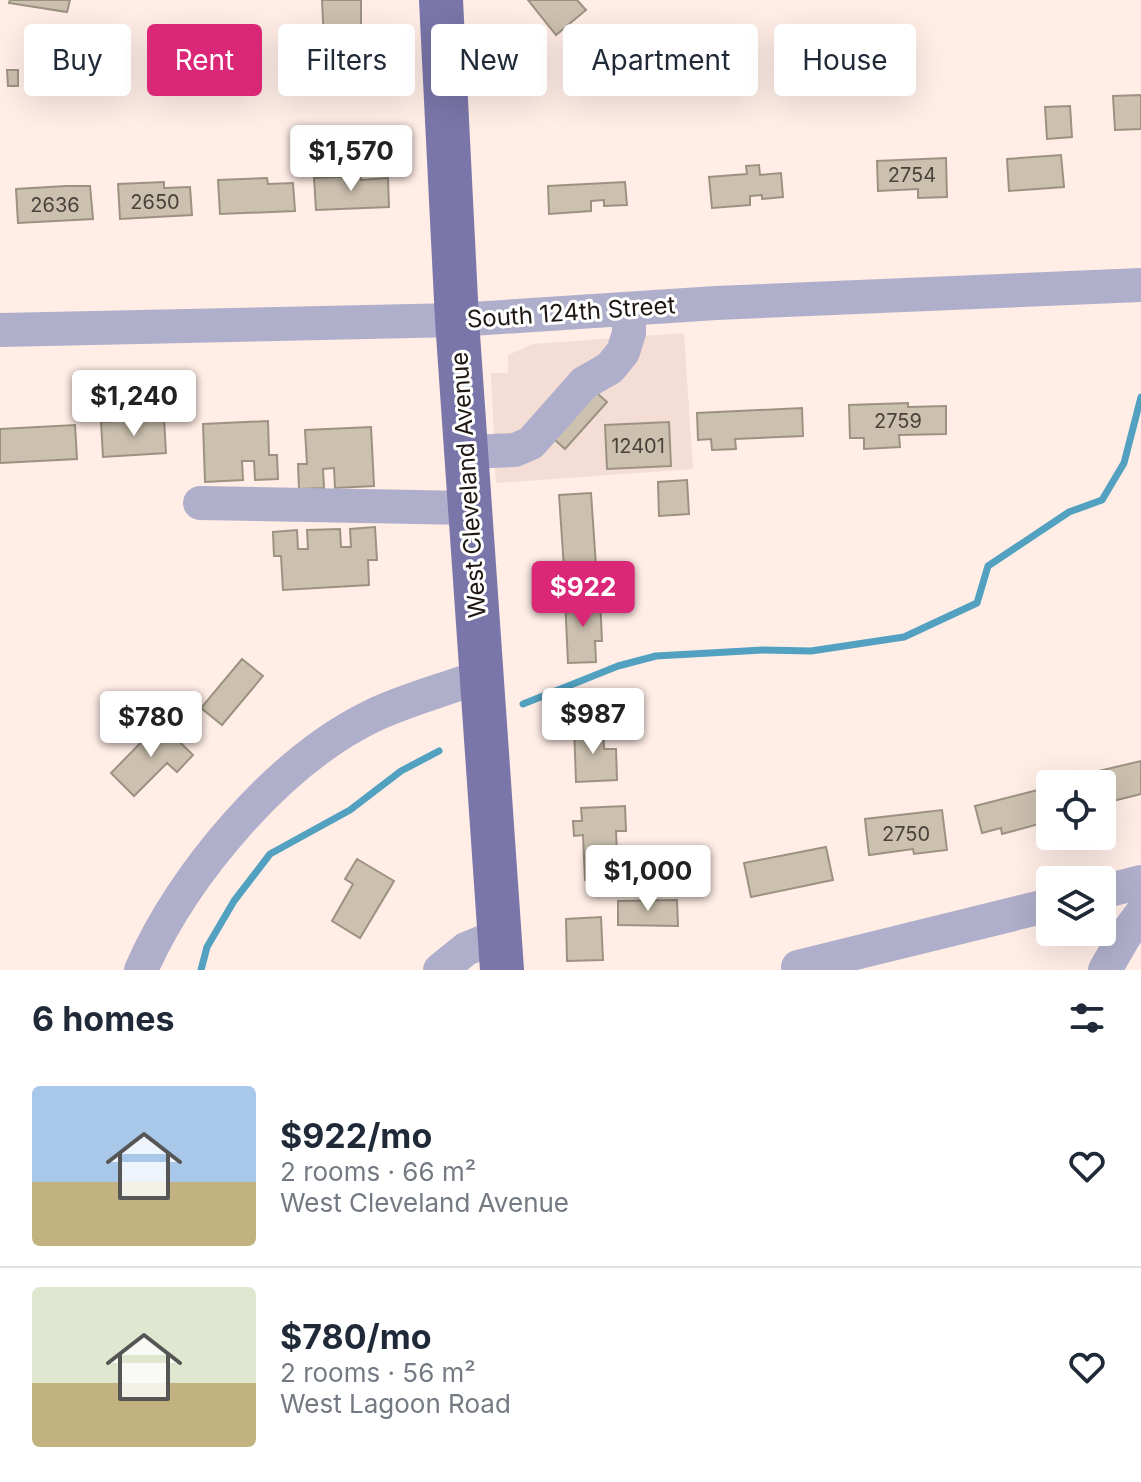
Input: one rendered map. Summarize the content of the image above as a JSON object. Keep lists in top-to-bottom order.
{
  "streets": {
    "main road": ["West Cleveland Avenue"],
    "street": ["South 124th Street"]
  },
  "crossings": [
    ["South 124th Street", "West Cleveland Avenue"]
  ],
  "house_numbers": [
    "2754",
    "2650",
    "2636",
    "2759",
    "12401",
    "2750"
  ],
  "page": {
    "chip": [
      "Buy",
      "Rent",
      "Filters",
      "New",
      "Apartment",
      "House"
    ],
    "price": [
      "$1,570",
      "$1,240",
      "$922",
      "$987",
      "$780",
      "$1,000"
    ],
    "heading": "6 homes",
    "list": [
      {
        "name": "$922/mo",
        "note": "2 rooms · 66 m² · West Cleveland Avenue"
      },
      {
        "name": "$780/mo",
        "note": "2 rooms · 56 m² · West Lagoon Road"
      }
    ]
  }
}
